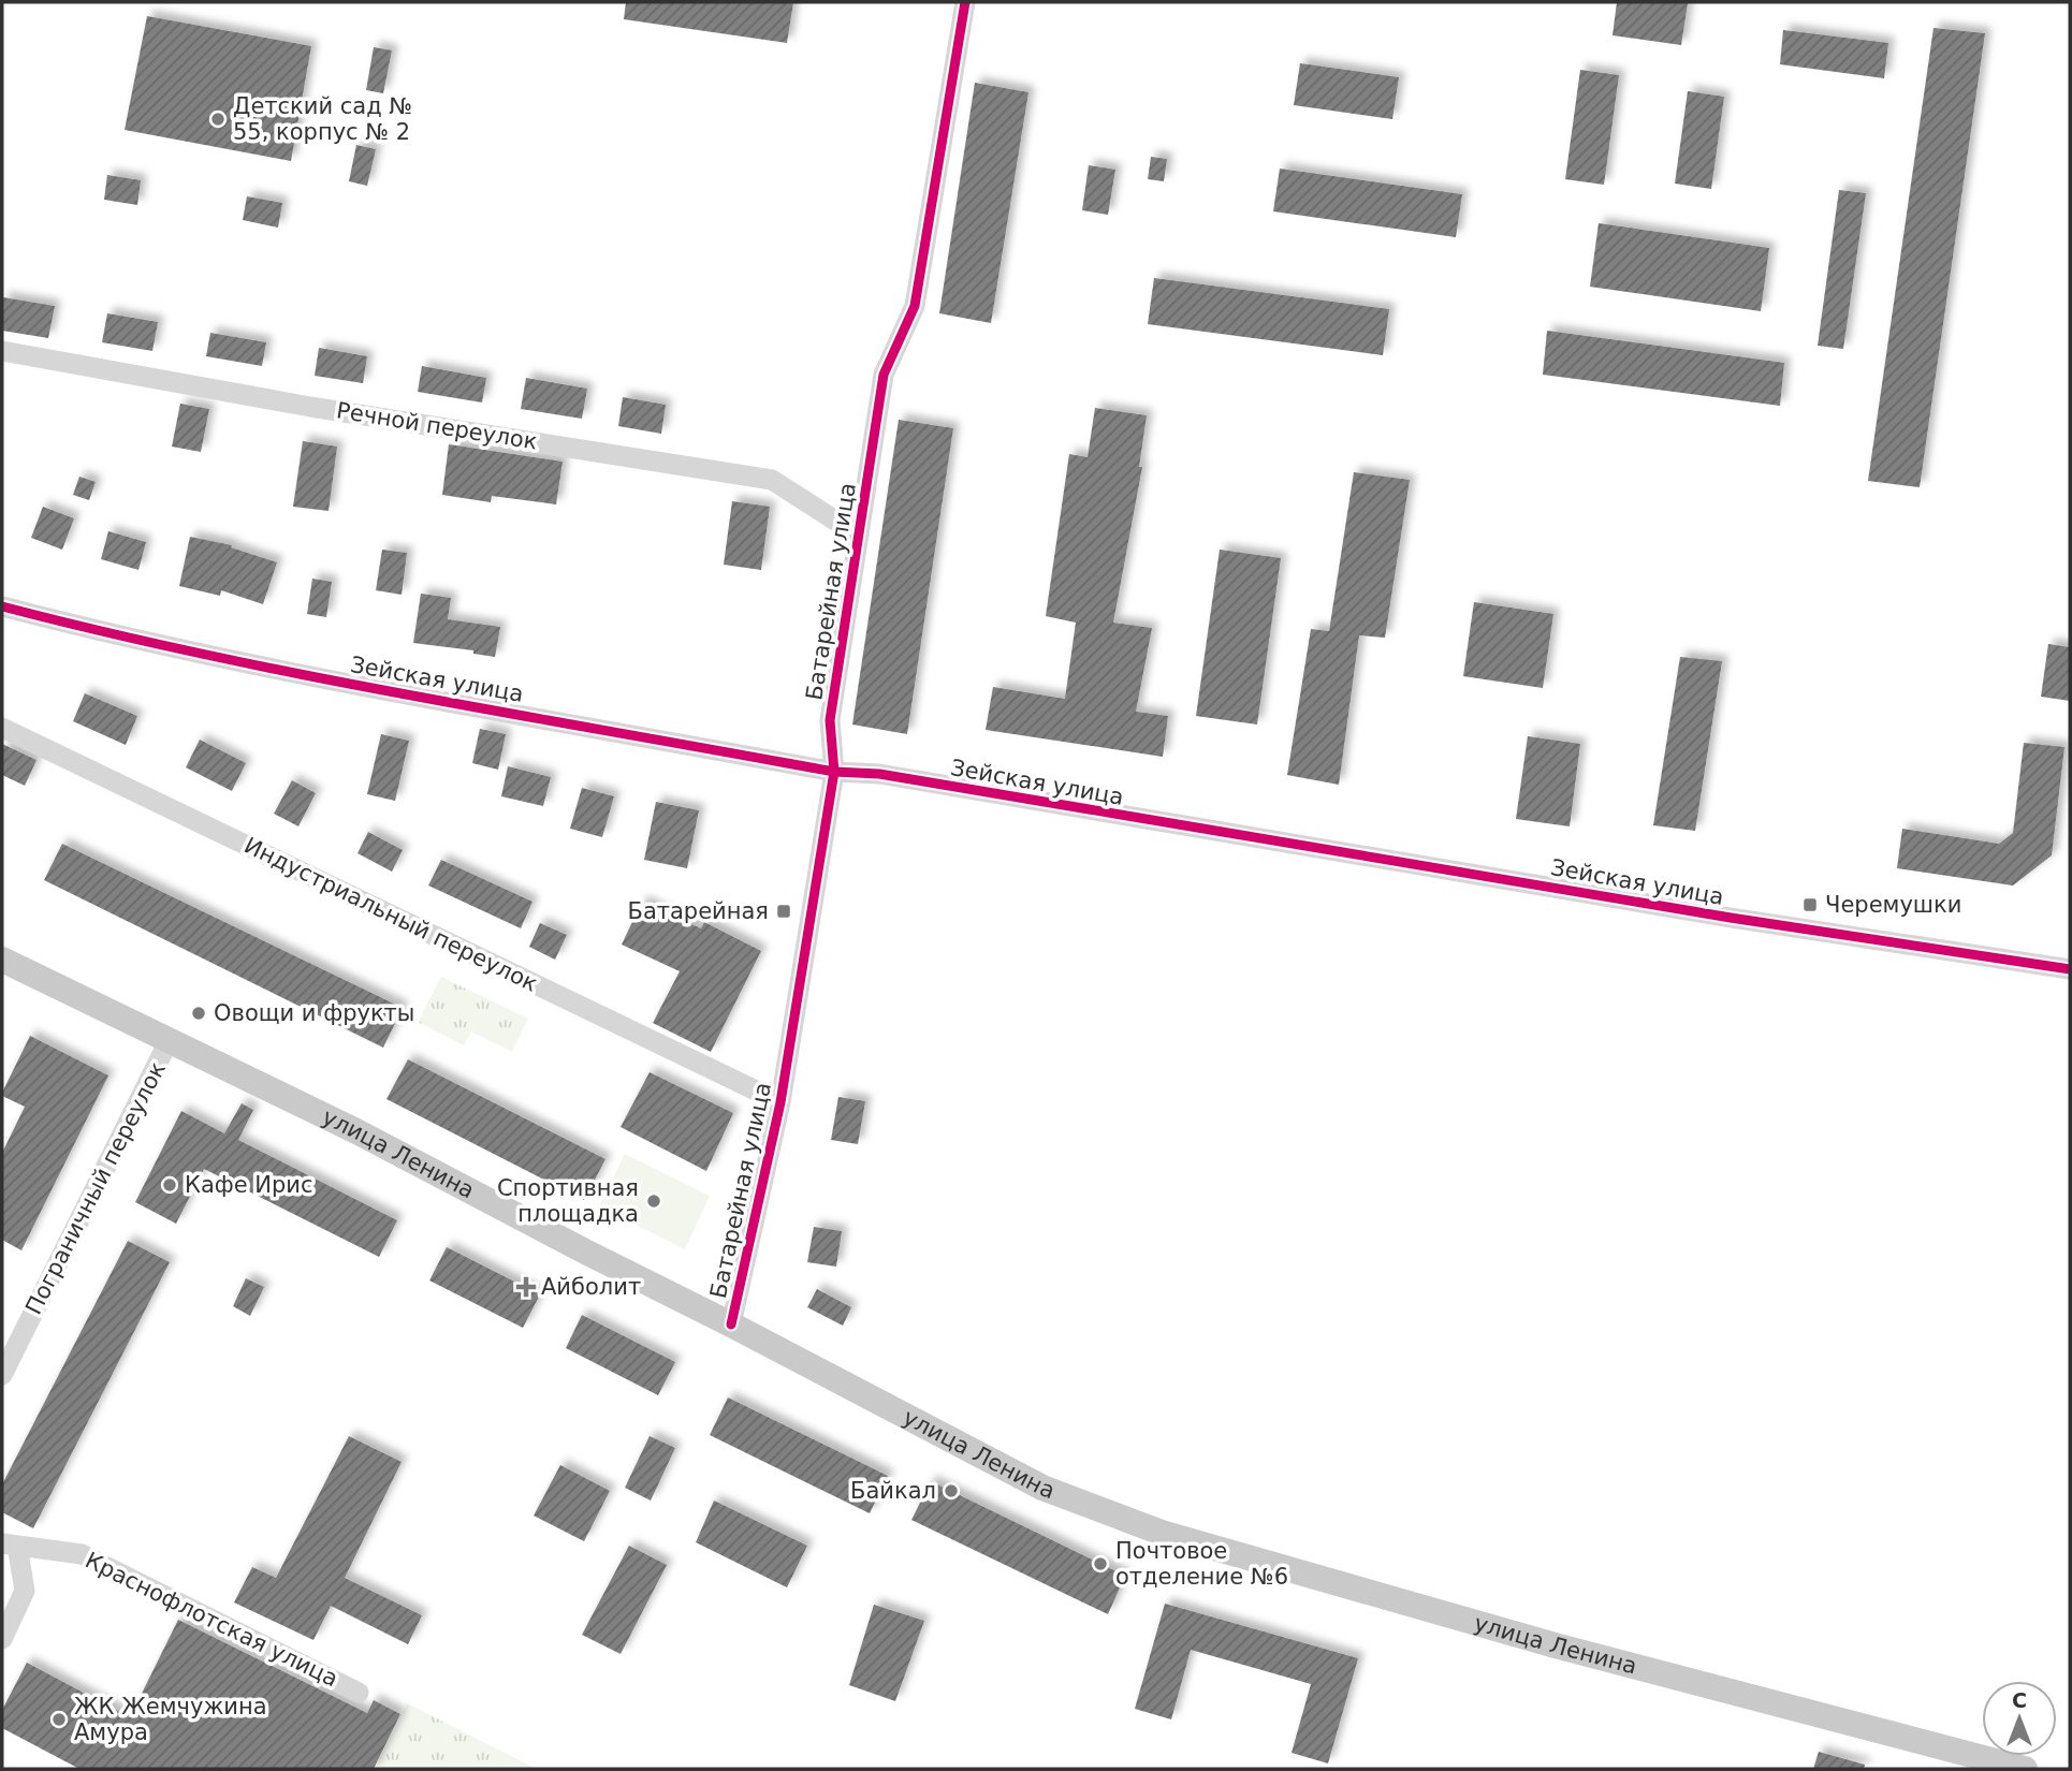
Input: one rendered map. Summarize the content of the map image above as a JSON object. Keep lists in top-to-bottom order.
{
  "streets": {
    "main road": ["улица Ленина"],
    "street": [
      "Речной переулок",
      "Батарейная улица",
      "Зейская улица",
      "Индустриальный переулок",
      "Пограничный переулок",
      "Краснофлотская улица"
    ]
  },
  "crossings": [
    ["Речной переулок", "Батарейная улица"],
    ["Батарейная улица", "Зейская улица"],
    ["Батарейная улица", "Индустриальный переулок"],
    ["Батарейная улица", "улица Ленина"],
    ["улица Ленина", "Пограничный переулок"]
  ],
  "places": {
    "other": [
      "Детский сад № 55, корпус № 2",
      "Овощи и фрукты",
      "Кафе Ирис",
      "Спортивная площадка",
      "Байкал",
      "Почтовое отделение №6",
      "ЖК Жемчужина Амура"
    ],
    "transit": ["Черемушки", "Батарейная"],
    "health": ["Айболит"]
  },
  "north": "top"
}
